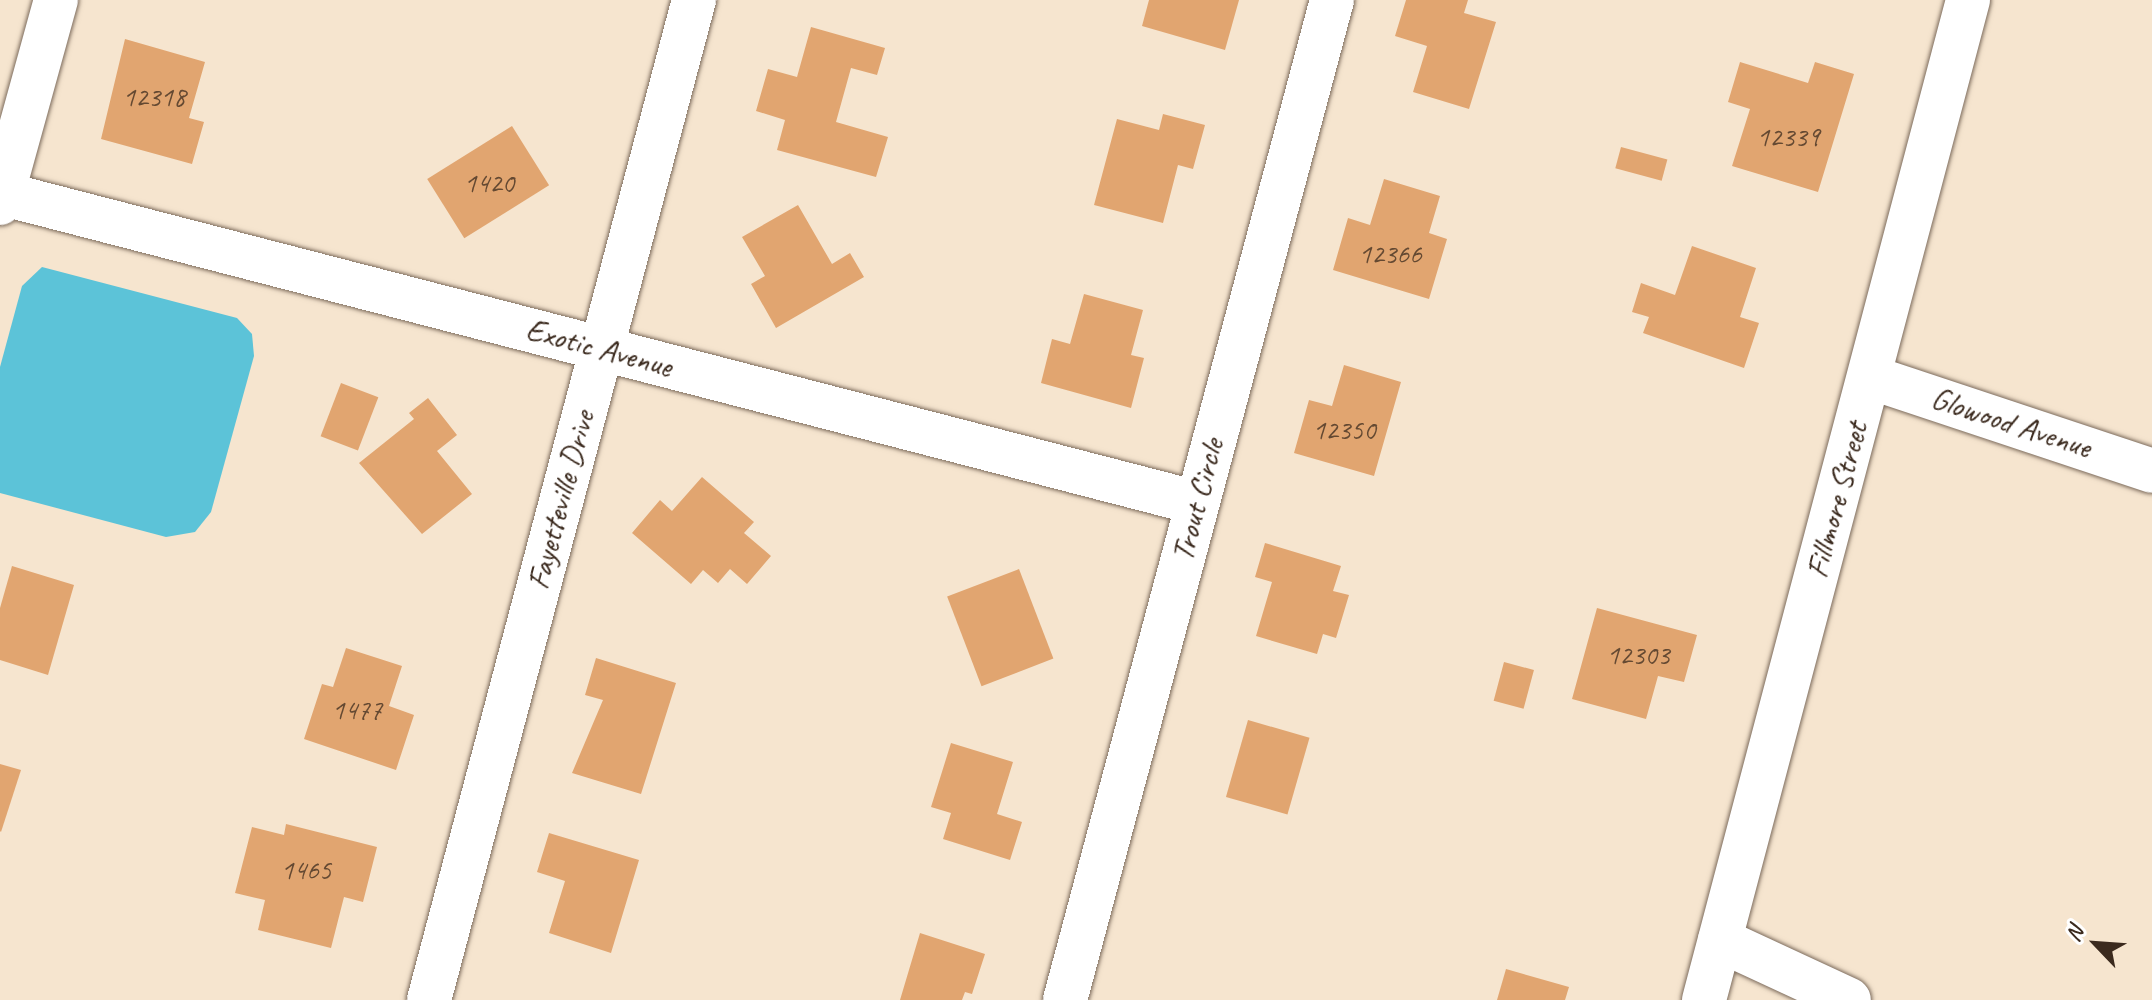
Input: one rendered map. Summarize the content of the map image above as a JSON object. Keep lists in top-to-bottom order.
{
  "streets": {
    "street": [
      "Exotic Avenue",
      "Glowood Avenue",
      "Fayetteville Drive",
      "Trout Circle",
      "Fillmore Street"
    ]
  },
  "crossings": [
    ["Exotic Avenue", "Fayetteville Drive"],
    ["Exotic Avenue", "Trout Circle"],
    ["Glowood Avenue", "Fillmore Street"]
  ],
  "house_numbers": [
    "12318",
    "12339",
    "1420",
    "12366",
    "12350",
    "12303",
    "1477",
    "1465"
  ],
  "north": "top left"
}
